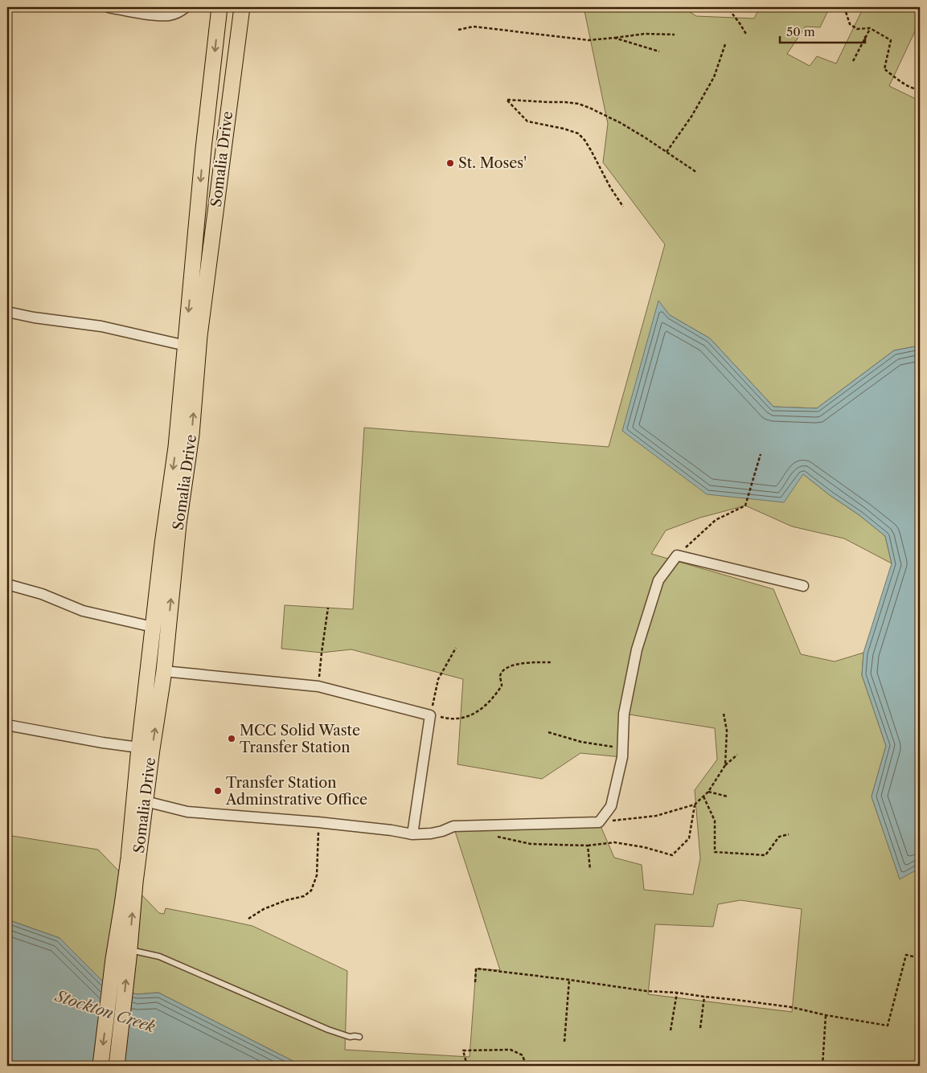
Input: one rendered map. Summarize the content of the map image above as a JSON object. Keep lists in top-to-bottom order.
{
  "streets": {
    "main road": ["Somalia Drive"]
  },
  "water": ["Stockton Creek"],
  "places": ["St. Moses'", "MCC Solid Waste Transfer Station", "Transfer Station Adminstrative Office"],
  "scale_bar": "50 m"
}
